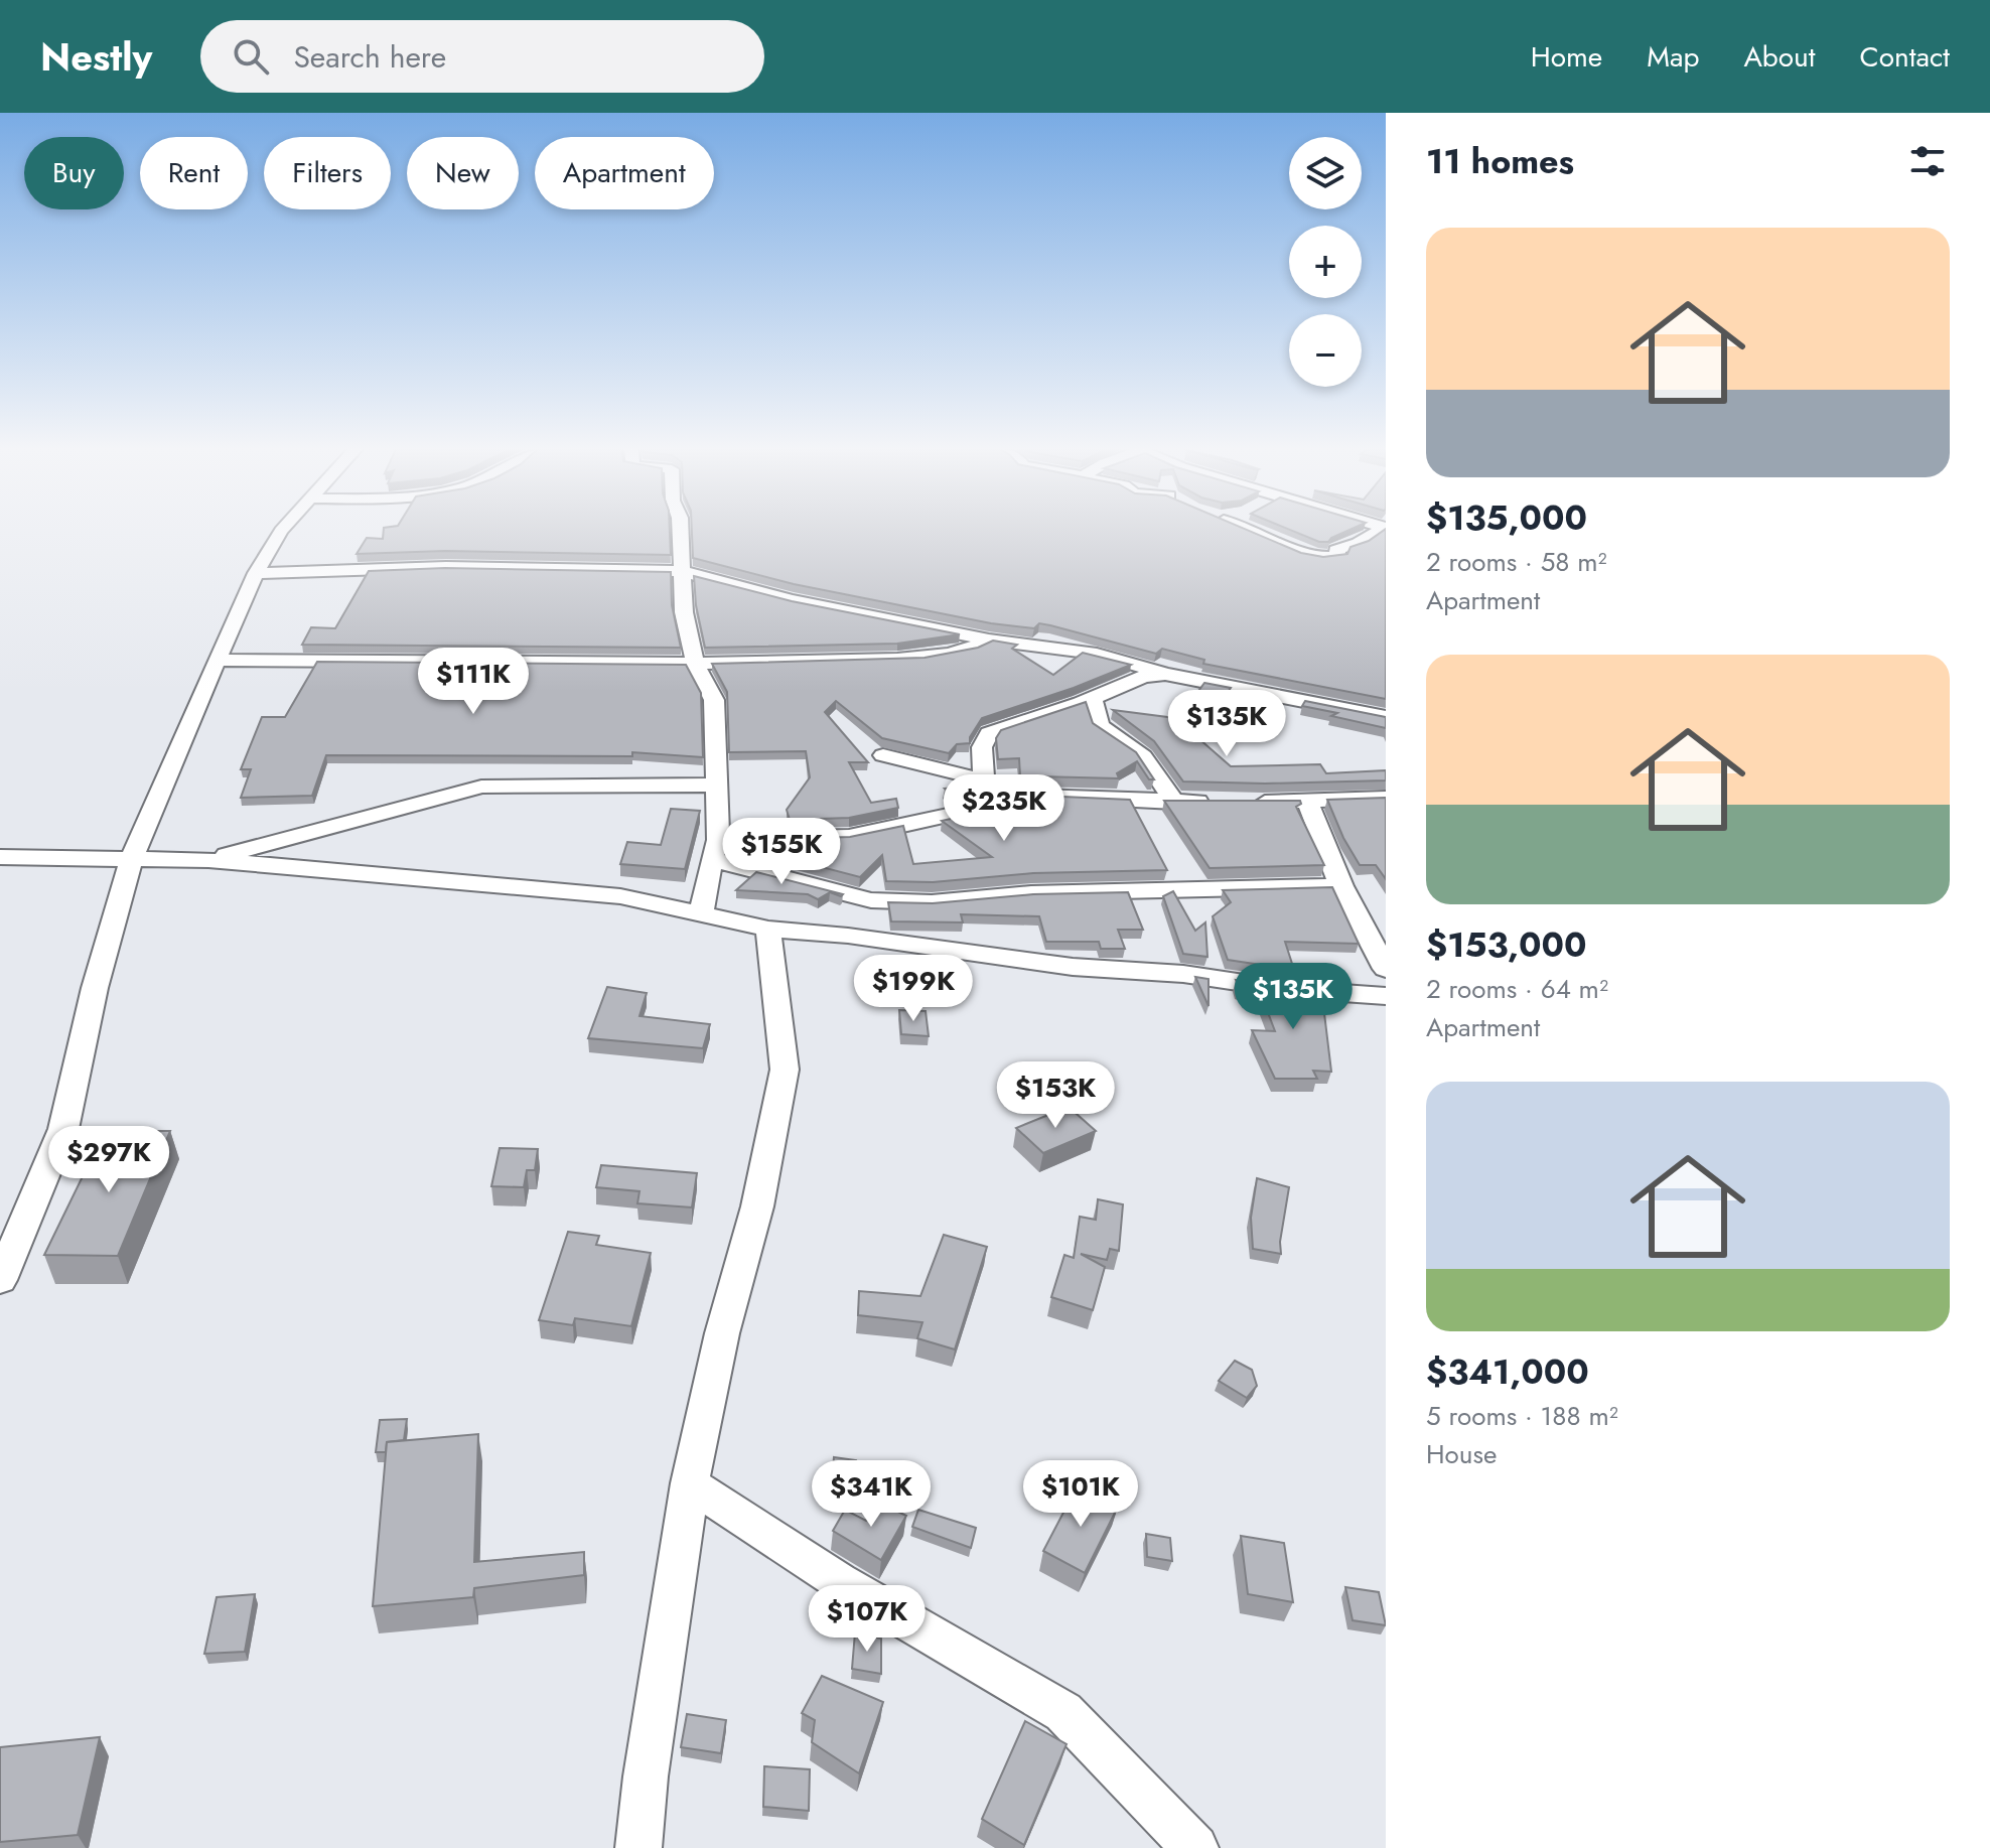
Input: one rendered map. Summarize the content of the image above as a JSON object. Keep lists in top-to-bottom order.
{
  "page": {
    "header": "Nestly",
    "search": "Search here",
    "nav": [
      "Home",
      "Map",
      "About",
      "Contact"
    ],
    "heading": "11 homes",
    "map_buttons": ["+", "−"],
    "chip": [
      "Buy",
      "Rent",
      "Filters",
      "New",
      "Apartment"
    ],
    "list": [
      {
        "name": "$135,000",
        "note": "2 rooms · 58 m² · Apartment"
      },
      {
        "name": "$153,000",
        "note": "2 rooms · 64 m² · Apartment"
      },
      {
        "name": "$341,000",
        "note": "5 rooms · 188 m² · House"
      }
    ],
    "price": [
      "$111K",
      "$135K",
      "$235K",
      "$155K",
      "$199K",
      "$135K",
      "$153K",
      "$297K",
      "$341K",
      "$101K",
      "$107K"
    ]
  }
}
